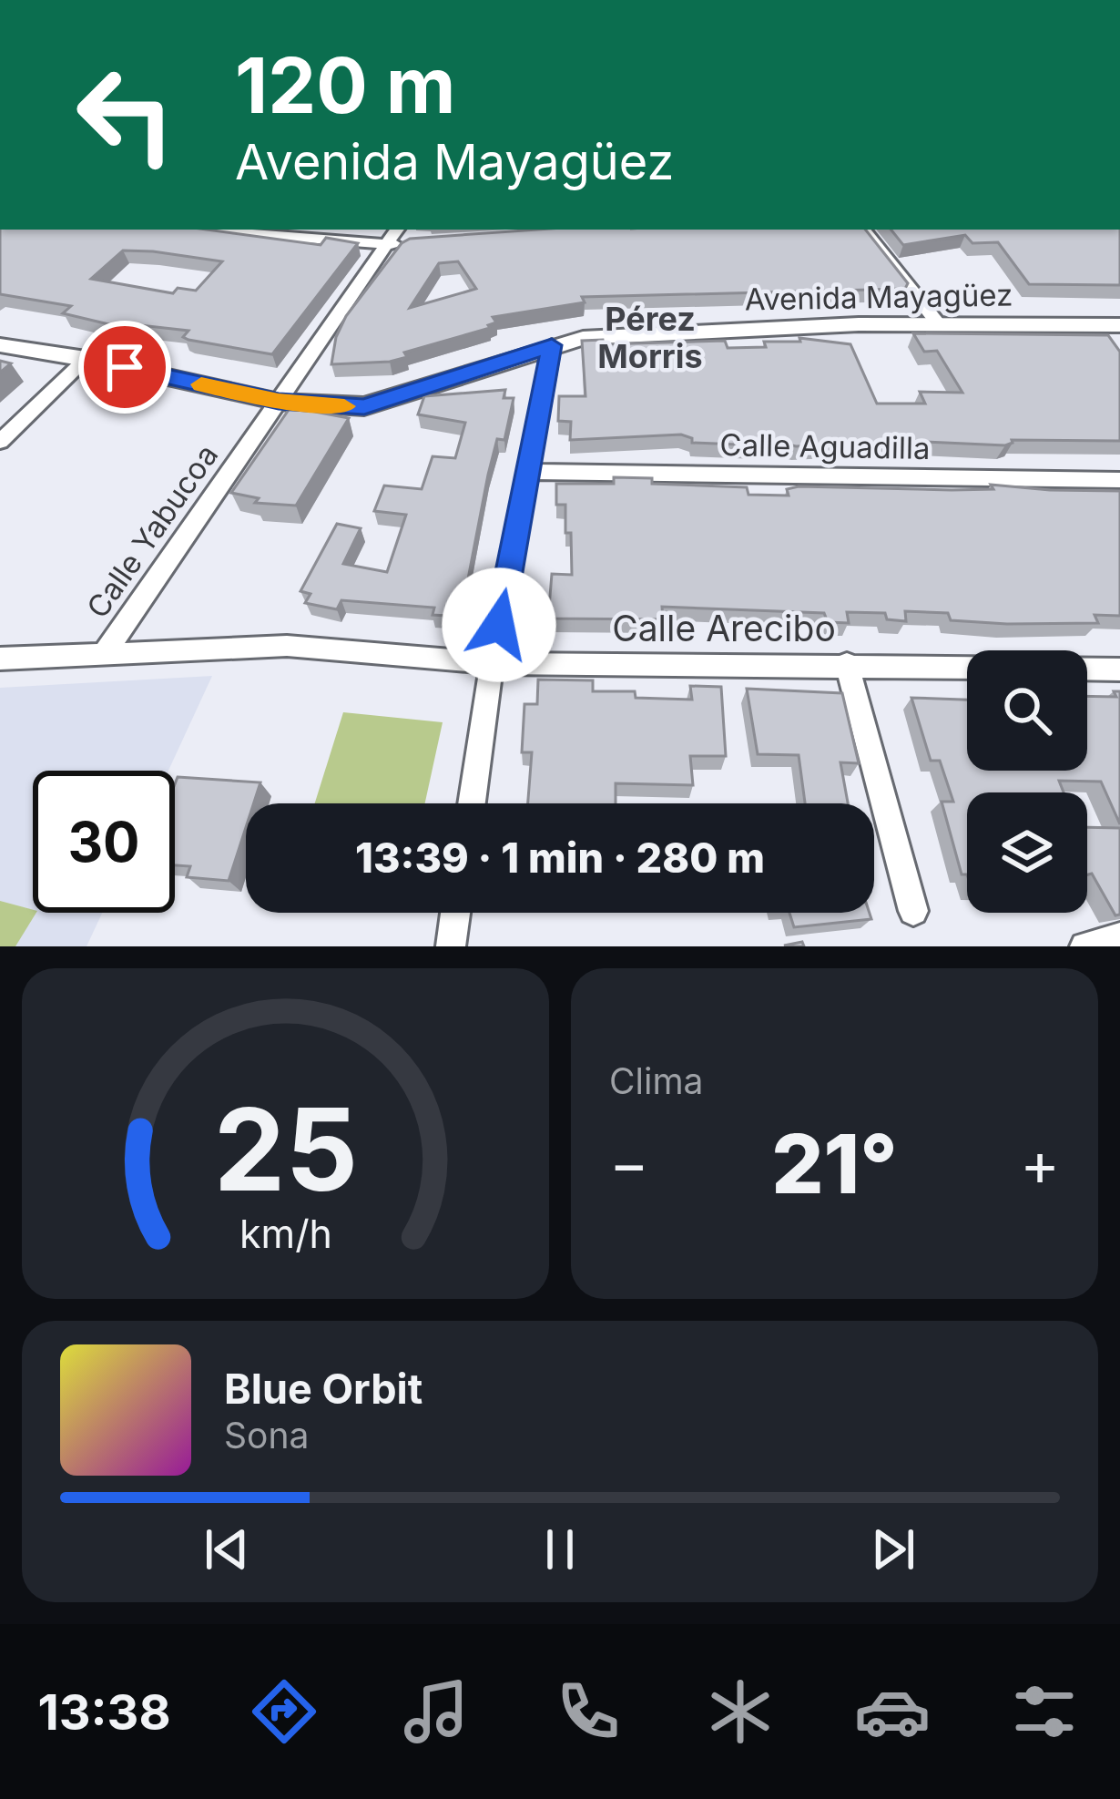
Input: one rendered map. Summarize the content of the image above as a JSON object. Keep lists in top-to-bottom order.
{
  "streets": {
    "street": [
      "Avenida Mayagüez",
      "Calle Aguadilla",
      "Calle Yabucoa",
      "Calle Arecibo"
    ]
  },
  "crossings": [
    ["Avenida Mayagüez", "Calle Yabucoa"],
    ["Calle Yabucoa", "Calle Arecibo"]
  ],
  "districts": ["Pérez Morris"],
  "page": {
    "turn": ["120 m", "Avenida Mayagüez"],
    "limit": "30",
    "trip": "13:39 · 1 min · 280 m",
    "tile": "Clima",
    "heat": ["−", "21°", "+"],
    "song": ["Blue Orbit", "Sona"],
    "tabs": "13:38",
    "gauge": ["25", "km/h"]
  }
}
